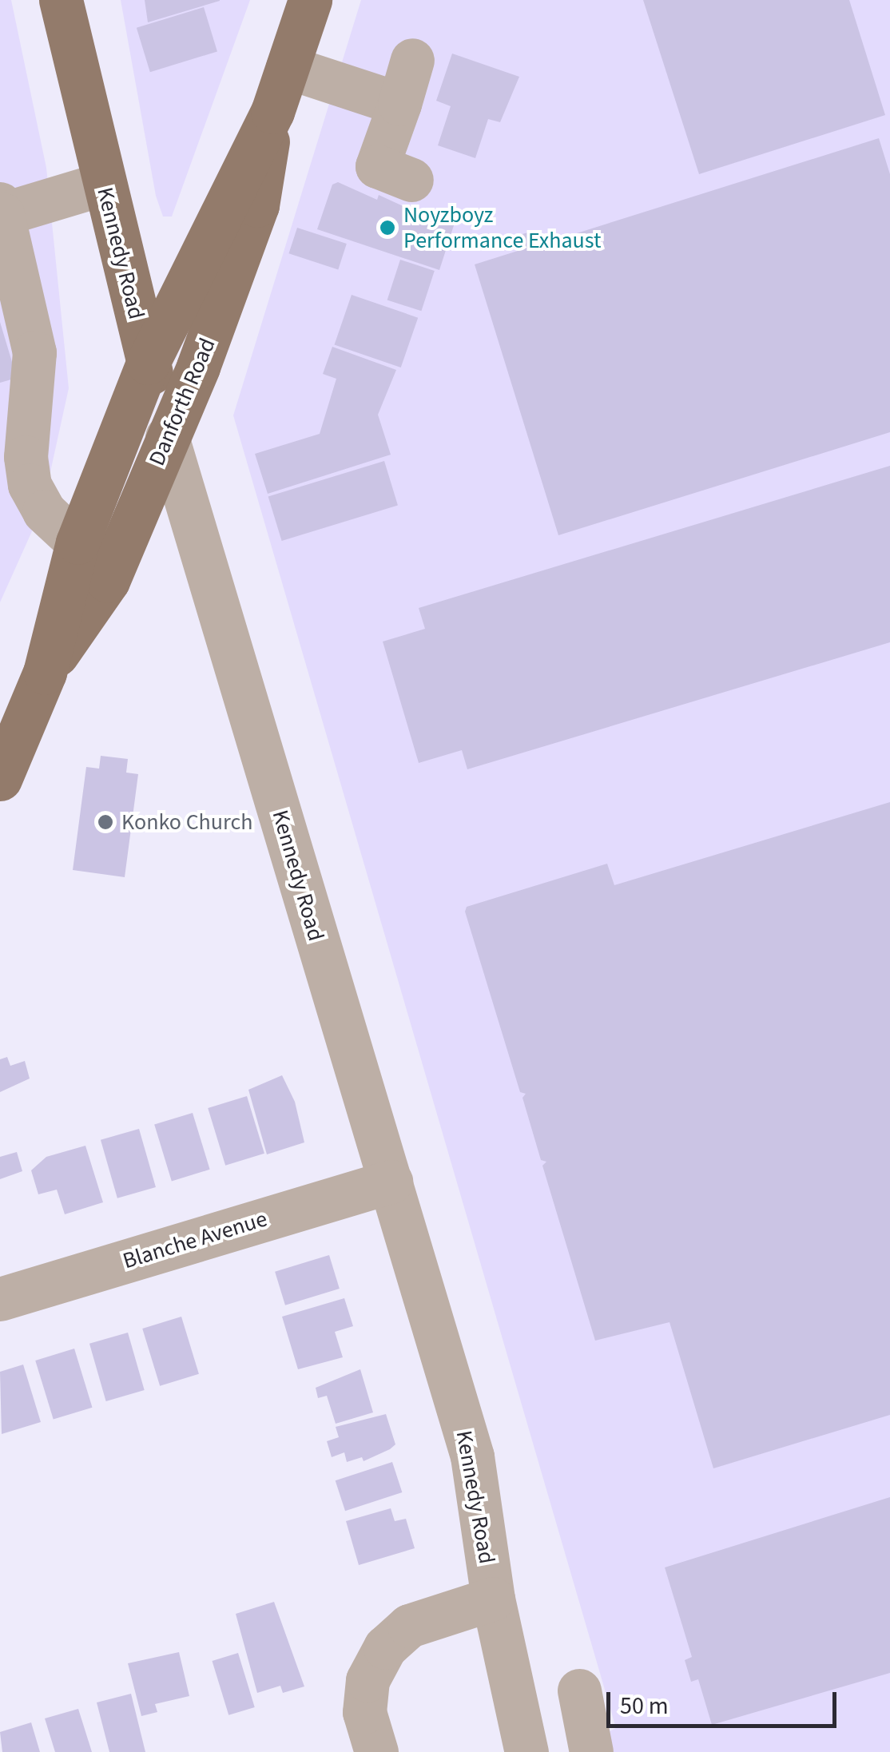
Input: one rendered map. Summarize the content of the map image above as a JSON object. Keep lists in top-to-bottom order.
{
  "streets": {
    "main road": ["Kennedy Road", "Danforth Road"],
    "street": ["Blanche Avenue"]
  },
  "crossings": [
    ["Kennedy Road", "Danforth Road"],
    ["Kennedy Road", "Blanche Avenue"]
  ],
  "places": ["Noyzboyz Performance Exhaust", "Konko Church"],
  "scale_bar": "50 m"
}
